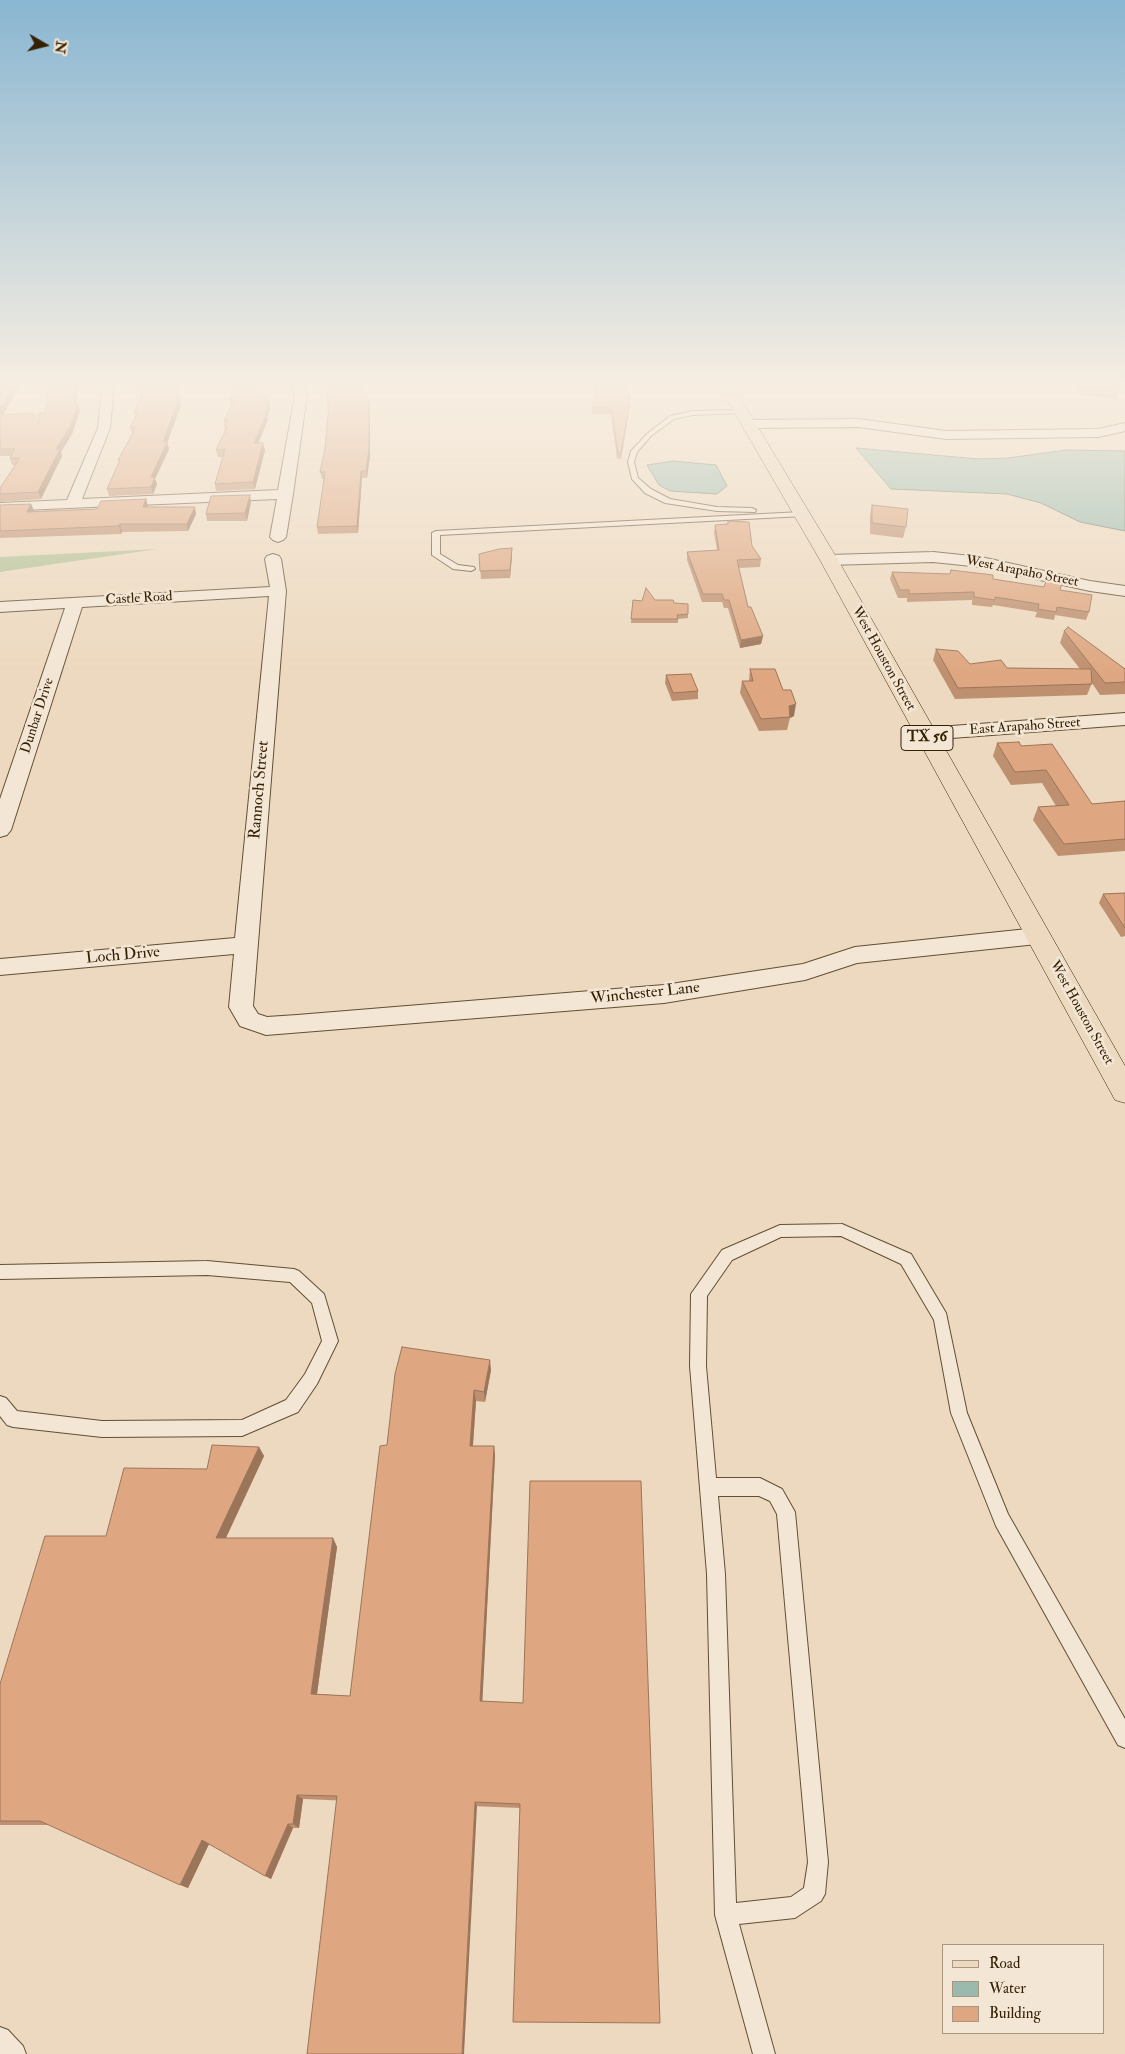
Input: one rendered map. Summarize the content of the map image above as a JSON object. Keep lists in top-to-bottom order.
{
  "streets": {
    "main road": ["West Houston Street", "TX 56"],
    "street": [
      "West Arapaho Street",
      "Castle Road",
      "Dunbar Drive",
      "East Arapaho Street",
      "Rannoch Street",
      "Loch Drive",
      "Winchester Lane"
    ]
  },
  "crossings": [
    ["West Arapaho Street", "West Houston Street"],
    ["Castle Road", "Dunbar Drive"],
    ["Castle Road", "Rannoch Street"],
    ["West Houston Street", "East Arapaho Street"],
    ["West Houston Street", "Winchester Lane"],
    ["Rannoch Street", "Loch Drive"],
    ["Rannoch Street", "Winchester Lane"]
  ],
  "legend": ["Road", "Water", "Building"],
  "north": "right"
}
